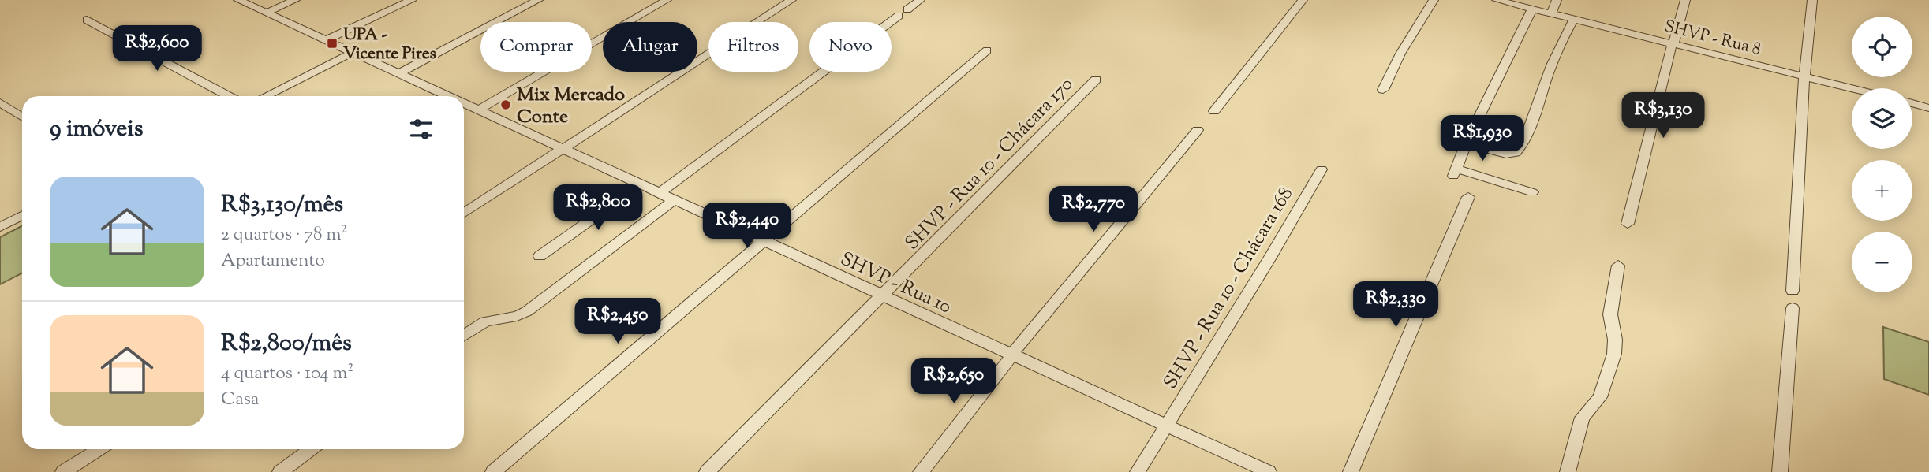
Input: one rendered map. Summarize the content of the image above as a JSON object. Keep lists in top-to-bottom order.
{
  "streets": {
    "street": [
      "SHVP - Rua 8",
      "SHVP - Rua 10 - Chácara 170",
      "SHVP - Rua 10",
      "SHVP - Rua 10 - Chácara 168"
    ]
  },
  "crossings": [
    ["SHVP - Rua 10 - Chácara 170", "SHVP - Rua 10"],
    ["SHVP - Rua 10", "SHVP - Rua 10 - Chácara 168"]
  ],
  "places": {
    "transit": ["UPA - Vicente Pires"],
    "other": ["Mix Mercado Conte"]
  },
  "page": {
    "map_buttons": ["+", "−"],
    "chip": [
      "Comprar",
      "Alugar",
      "Filtros",
      "Novo"
    ],
    "price": [
      "R$2,600",
      "R$3,130",
      "R$1,930",
      "R$2,800",
      "R$2,770",
      "R$2,440",
      "R$2,330",
      "R$2,450",
      "R$2,650"
    ],
    "heading": "9 imóveis",
    "list": [
      {
        "name": "R$3,130/mês",
        "note": "2 quartos · 78 m² · Apartamento"
      },
      {
        "name": "R$2,800/mês",
        "note": "4 quartos · 104 m² · Casa"
      }
    ]
  }
}
